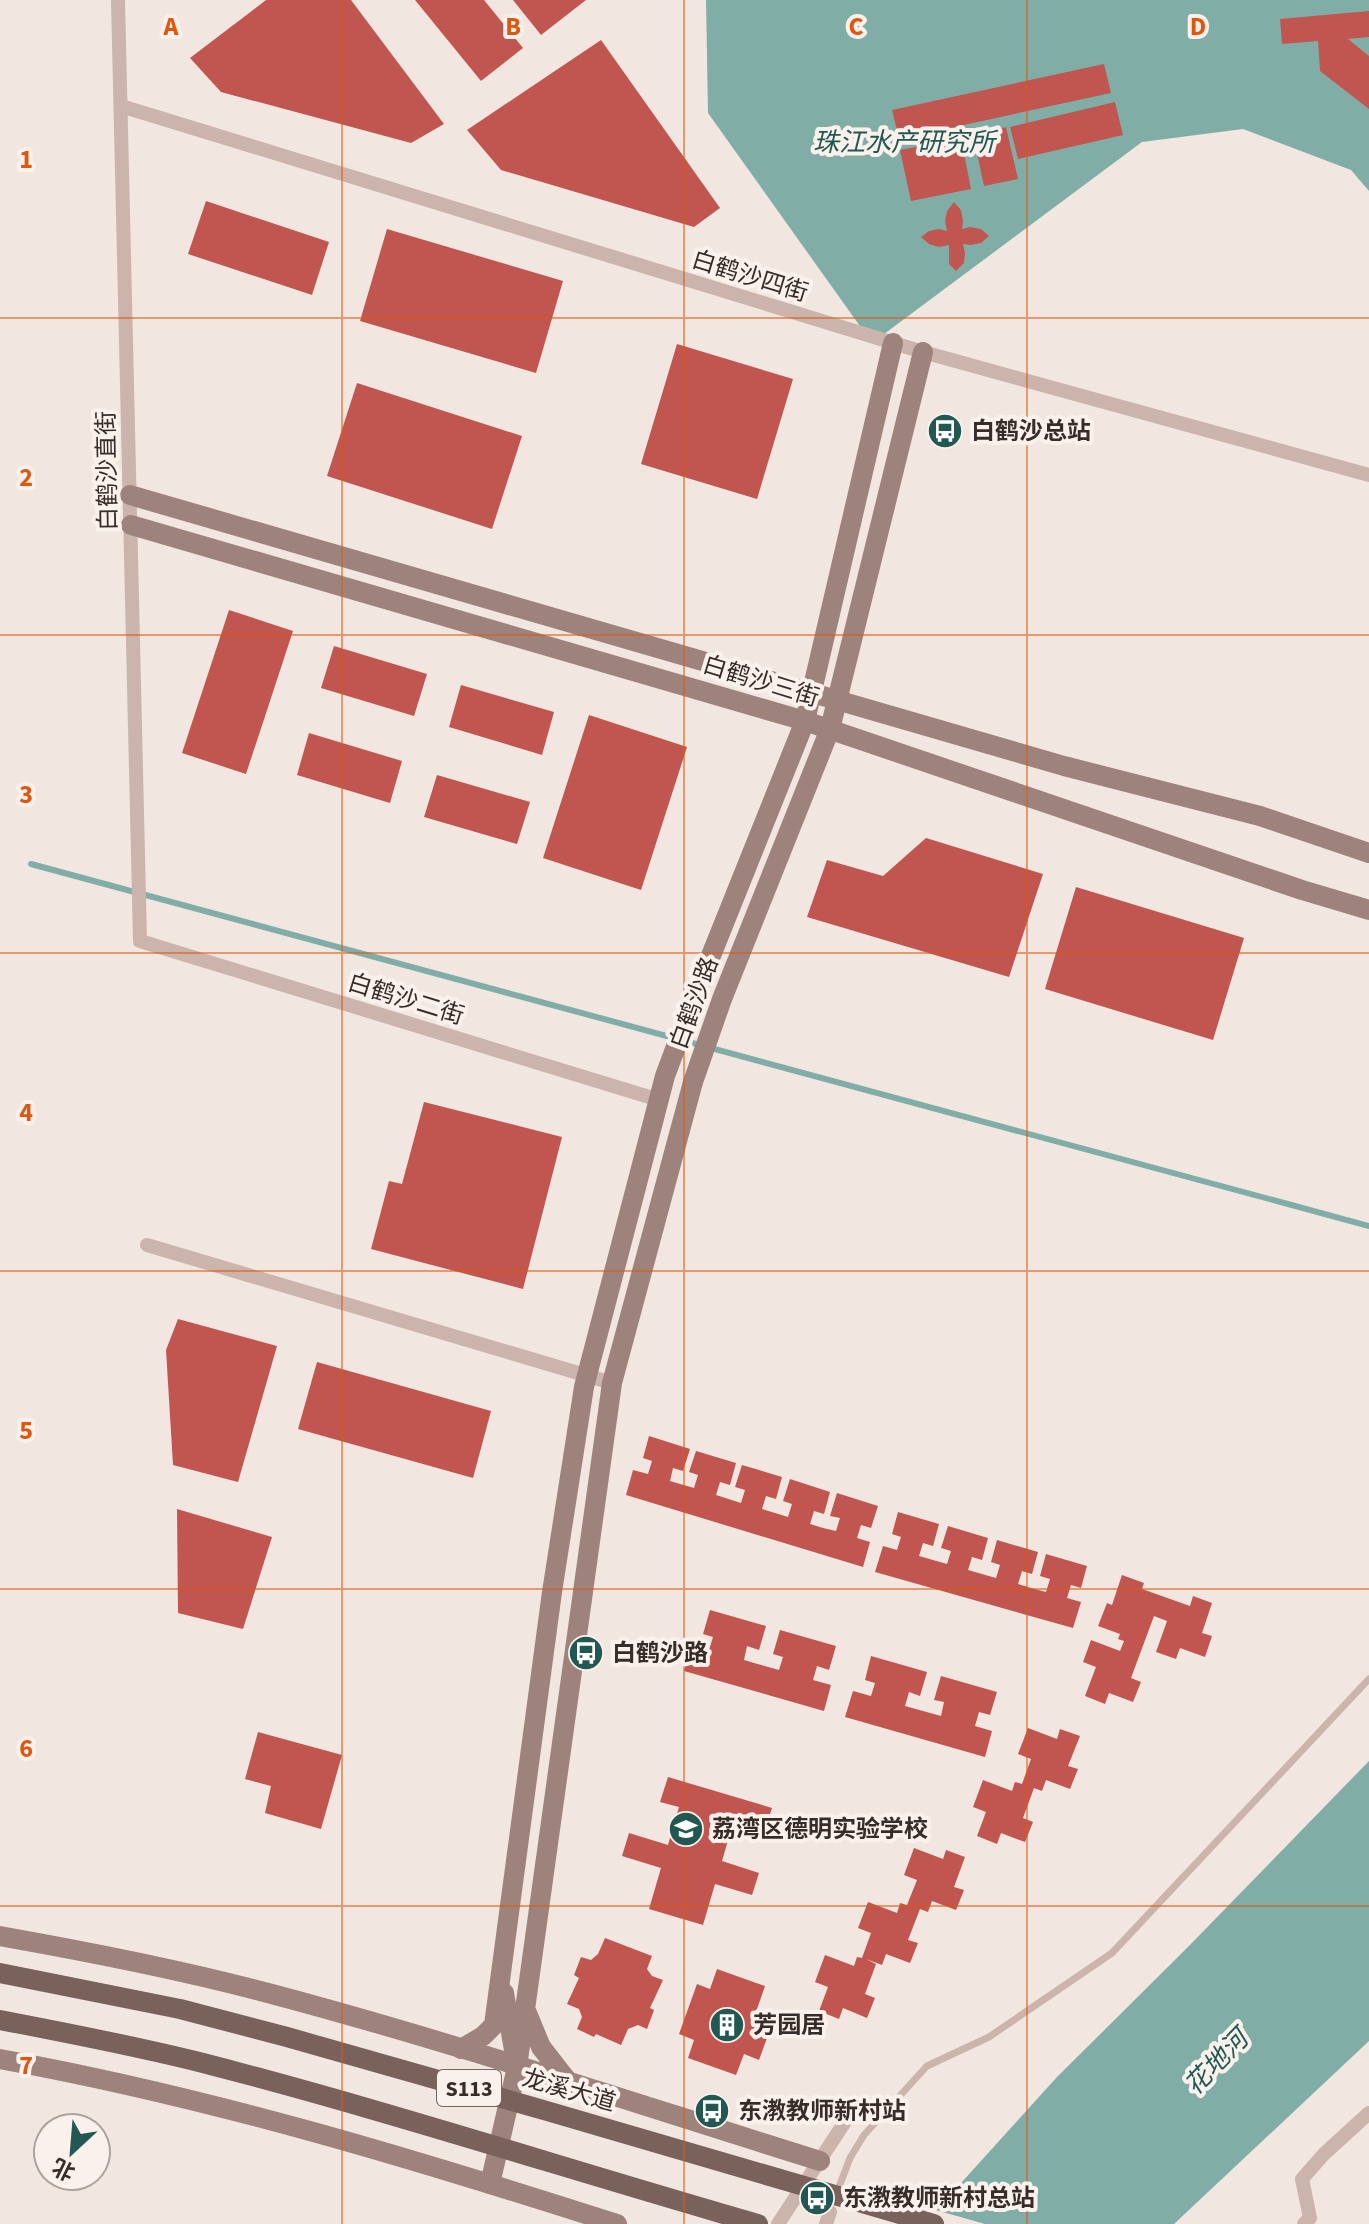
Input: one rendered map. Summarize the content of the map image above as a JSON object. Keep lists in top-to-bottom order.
{
  "streets": {
    "main road": ["S113", "龙溪大道"],
    "street": [
      "白鹤沙四街",
      "白鹤沙直街",
      "白鹤沙三街",
      "白鹤沙二街",
      "白鹤沙路"
    ]
  },
  "crossings": [
    ["白鹤沙四街", "白鹤沙直街"],
    ["白鹤沙四街", "白鹤沙路"],
    ["白鹤沙直街", "白鹤沙三街"],
    ["白鹤沙直街", "白鹤沙二街"],
    ["白鹤沙三街", "白鹤沙路"],
    ["白鹤沙二街", "白鹤沙路"]
  ],
  "water": ["珠江水产研究所", "花地河"],
  "places": {
    "bus stop": [
      "白鹤沙总站",
      "白鹤沙路",
      "东漖教师新村站",
      "东漖教师新村总站"
    ],
    "school or university": ["荔湾区德明实验学校"],
    "building": ["芳园居"]
  },
  "north": "bottom left",
  "grid": {
    "columns": [
      "A",
      "B",
      "C",
      "D"
    ],
    "rows": [
      "1",
      "2",
      "3",
      "4",
      "5",
      "6",
      "7"
    ]
  }
}
